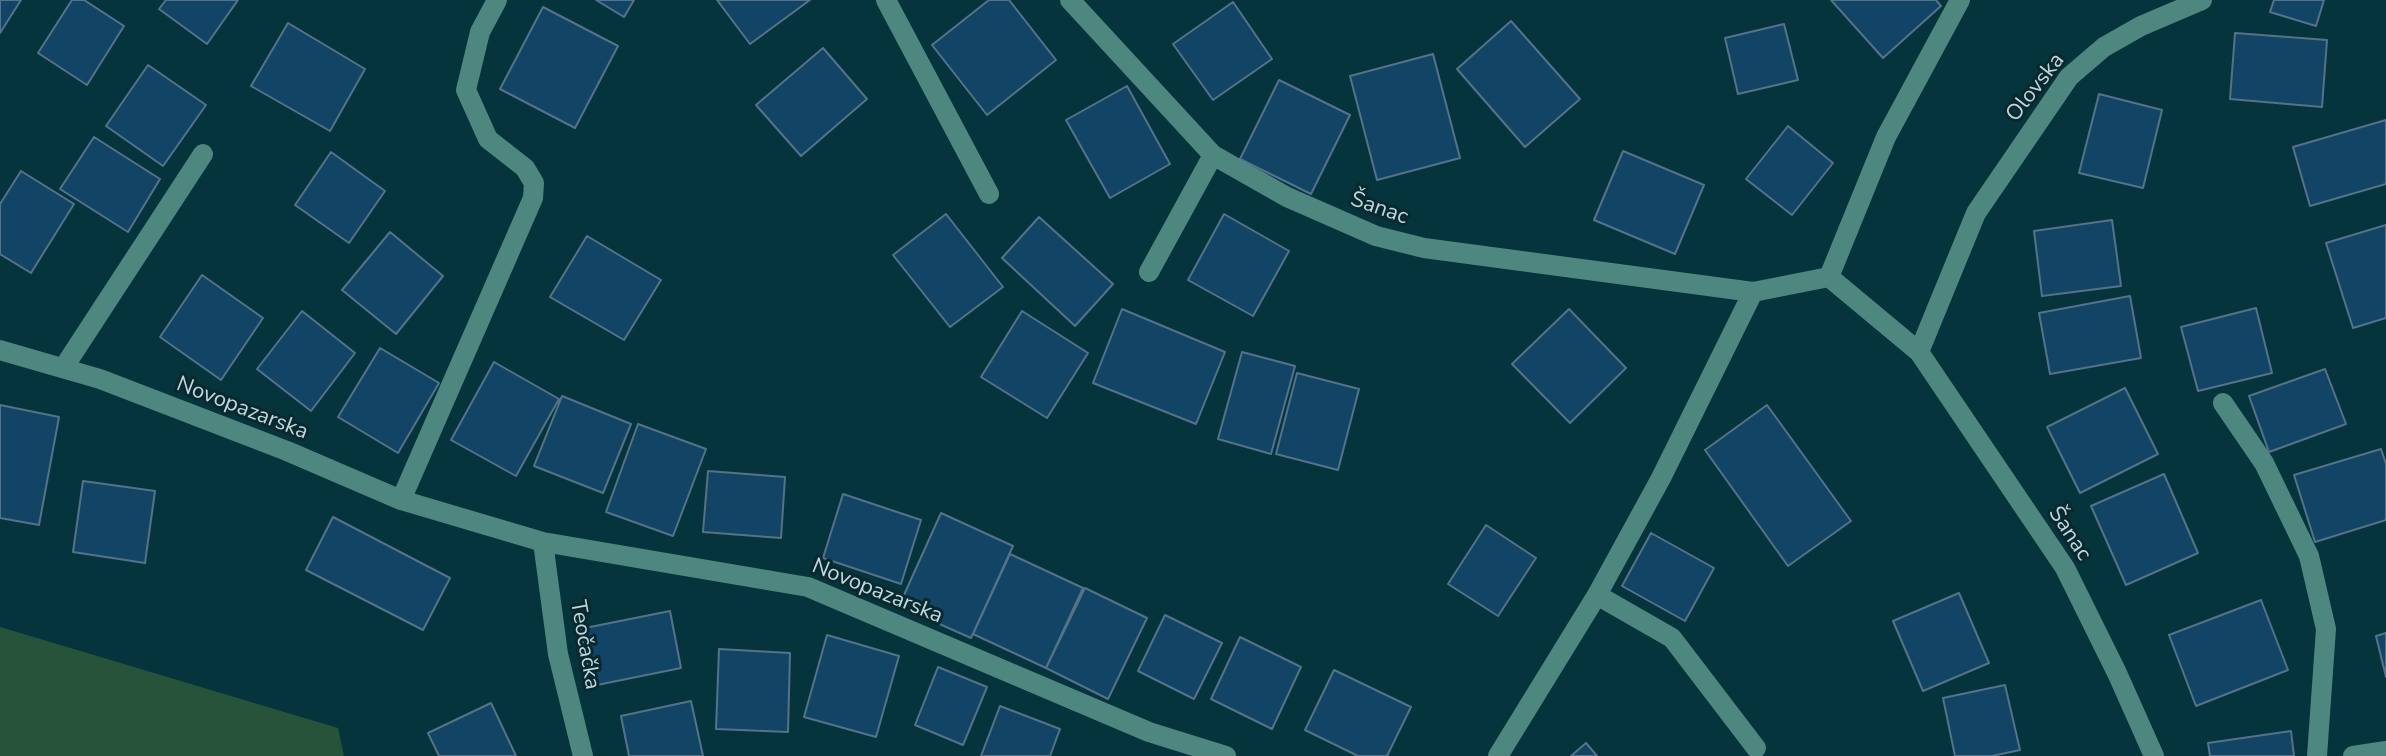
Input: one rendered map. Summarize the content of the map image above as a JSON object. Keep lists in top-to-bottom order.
{
  "streets": {
    "street": [
      "Olovska",
      "Šanac",
      "Novopazarska",
      "Teočačka"
    ]
  },
  "crossings": [
    ["Olovska", "Šanac"],
    ["Novopazarska", "Teočačka"]
  ]
}
